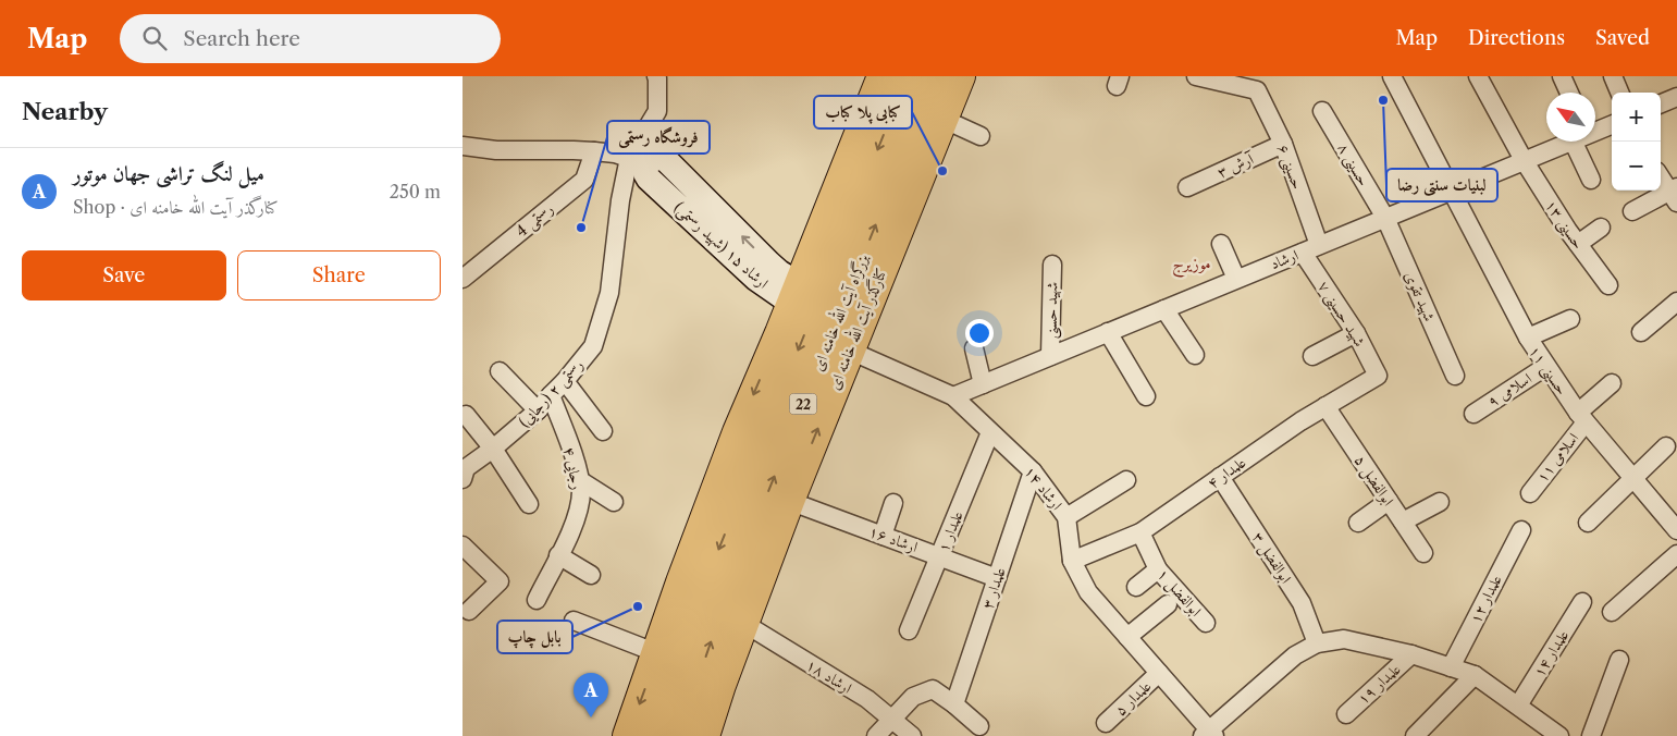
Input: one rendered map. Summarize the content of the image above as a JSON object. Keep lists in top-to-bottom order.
{
  "streets": {
    "highway": ["بزرگراه آیت الله خامنه ای", "کنارگذر آیت الله خامنه ای", "22"],
    "main road": ["ارشاد ۱۵ (شهید رستمی)"],
    "street": [
      "حسینی ۸",
      "آرش ۳",
      "حسینی ۶",
      "رستمی 4",
      "حسینی ۱۳",
      "ارشاد",
      "شهید تقوی",
      "شهید حسنی",
      "شهید حسینی ۷",
      "حسینی ۱۱",
      "اسلامی ۹",
      "رستمی ۲ (رجایی)",
      "اسلامی ۱۱",
      "رجایی ۴",
      "علمدار ۴",
      "ابوالفضل ۵",
      "ارشاد ۱۴",
      "علمدار ۱",
      "ارشاد ۱۶",
      "ابوالفضل ۳",
      "علمدار ۳",
      "ابوالفضل ۱",
      "علمدار ۱۲",
      "علمدار ۱۴",
      "ارشاد ۱۸",
      "علمدار ۱۹",
      "علمدار ۵"
    ]
  },
  "crossings": [
    ["حسینی ۸", "ارشاد"],
    ["حسینی ۸", "شهید تقوی"],
    ["آرش ۳", "حسینی ۶"],
    ["حسینی ۶", "ارشاد"],
    ["حسینی ۶", "شهید حسینی ۷"],
    ["رستمی 4", "ارشاد ۱۵ (شهید رستمی)"],
    ["حسینی ۱۳", "ارشاد"],
    ["ارشاد ۱۵ (شهید رستمی)", "بزرگراه آیت الله خامنه ای"],
    ["ارشاد ۱۵ (شهید رستمی)", "رستمی ۲ (رجایی)"],
    ["ارشاد", "شهید تقوی"],
    ["ارشاد", "شهید حسنی"],
    ["ارشاد", "شهید حسینی ۷"],
    ["ارشاد", "حسینی ۱۱"],
    ["ارشاد", "ارشاد ۱۴"],
    ["بزرگراه آیت الله خامنه ای", "کنارگذر آیت الله خامنه ای"],
    ["شهید حسینی ۷", "علمدار ۴"],
    ["کنارگذر آیت الله خامنه ای", "ارشاد ۱۴"],
    ["کنارگذر آیت الله خامنه ای", "ارشاد ۱۶"],
    ["حسینی ۱۱", "اسلامی ۹"],
    ["حسینی ۱۱", "اسلامی ۱۱"],
    ["رستمی ۲ (رجایی)", "رجایی ۴"],
    ["علمدار ۴", "ابوالفضل ۵"],
    ["علمدار ۴", "ارشاد ۱۴"],
    ["علمدار ۴", "ابوالفضل ۳"],
    ["علمدار ۴", "ابوالفضل ۱"],
    ["ارشاد ۱۴", "علمدار ۱"],
    ["ارشاد ۱۴", "علمدار ۳"],
    ["ارشاد ۱۴", "علمدار ۵"],
    ["علمدار ۱", "ارشاد ۱۶"],
    ["ارشاد ۱۶", "علمدار ۳"]
  ],
  "districts": ["موزیرج"],
  "places": [
    "لبنیات سنتی رضا",
    "کبابی پلا کباب",
    "فروشگاه رستمی",
    "بابل چاپ"
  ],
  "north": "top left",
  "page": {
    "header": "Map",
    "search": "Search here",
    "nav": ["Map", "Directions", "Saved"],
    "heading": "Nearby",
    "map_buttons": ["+", "−"],
    "list": [
      {
        "mark": "A",
        "name": "میل لنگ تراشی جهان موتور",
        "note": "Shop · کنارگذر آیت الله خامنه ای",
        "value": "250 m"
      }
    ],
    "buttons": ["Save", "Share"],
    "pins": "A"
  }
}
